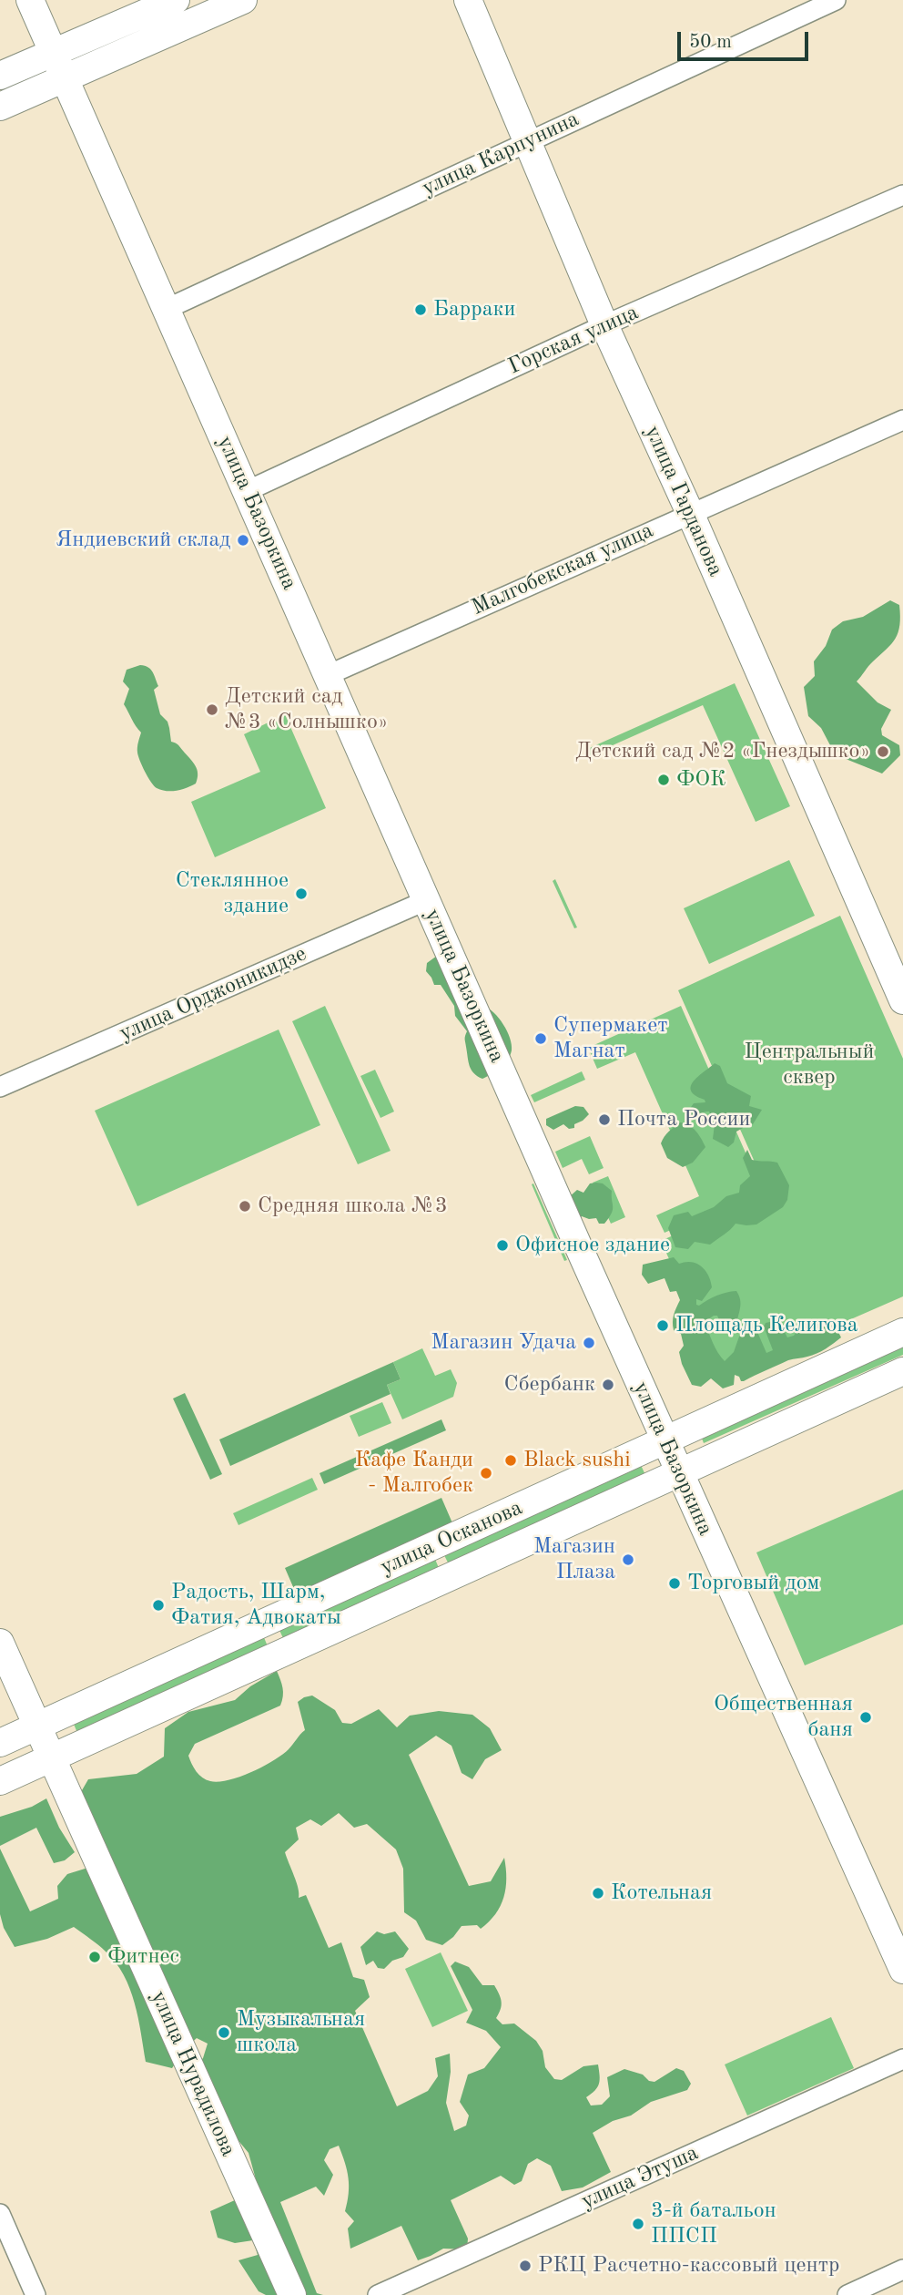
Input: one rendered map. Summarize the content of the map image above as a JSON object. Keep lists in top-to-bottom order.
{
  "streets": {
    "street": [
      "улица Карпунина",
      "Горская улица",
      "улица Гарданова",
      "улица Базоркина",
      "Малгобекская улица",
      "улица Орджоникидзе",
      "улица Осканова",
      "улица Нурадилова",
      "улица Этуша"
    ]
  },
  "crossings": [
    ["улица Карпунина", "улица Гарданова"],
    ["улица Карпунина", "улица Базоркина"],
    ["Горская улица", "улица Гарданова"],
    ["Горская улица", "улица Базоркина"],
    ["улица Гарданова", "Малгобекская улица"],
    ["улица Базоркина", "Малгобекская улица"],
    ["улица Базоркина", "улица Орджоникидзе"],
    ["улица Базоркина", "улица Осканова"],
    ["улица Осканова", "улица Нурадилова"]
  ],
  "parks": ["Центральный сквер"],
  "places": [
    "Барраки",
    "Яндиевский склад",
    "Детский сад №3 «Солнышко»",
    "Детский сад №2 «Гнездышко»",
    "ФОК",
    "Стеклянное здание",
    "Супермакет Магнат",
    "Почта России",
    "Средняя школа №3",
    "Офисное здание",
    "Площадь Келигова",
    "Магазин Удача",
    "Сбербанк",
    "Black sushi",
    "Кафе Канди - Малгобек",
    "Магазин Плаза",
    "Торговый дом",
    "Радость, Шарм, Фатия, Адвокаты",
    "Общественная баня",
    "Котельная",
    "Фитнес",
    "Музыкальная школа",
    "3-й батальон ППСП",
    "РКЦ Расчетно-кассовый центр"
  ],
  "scale_bar": "50 m"
}
